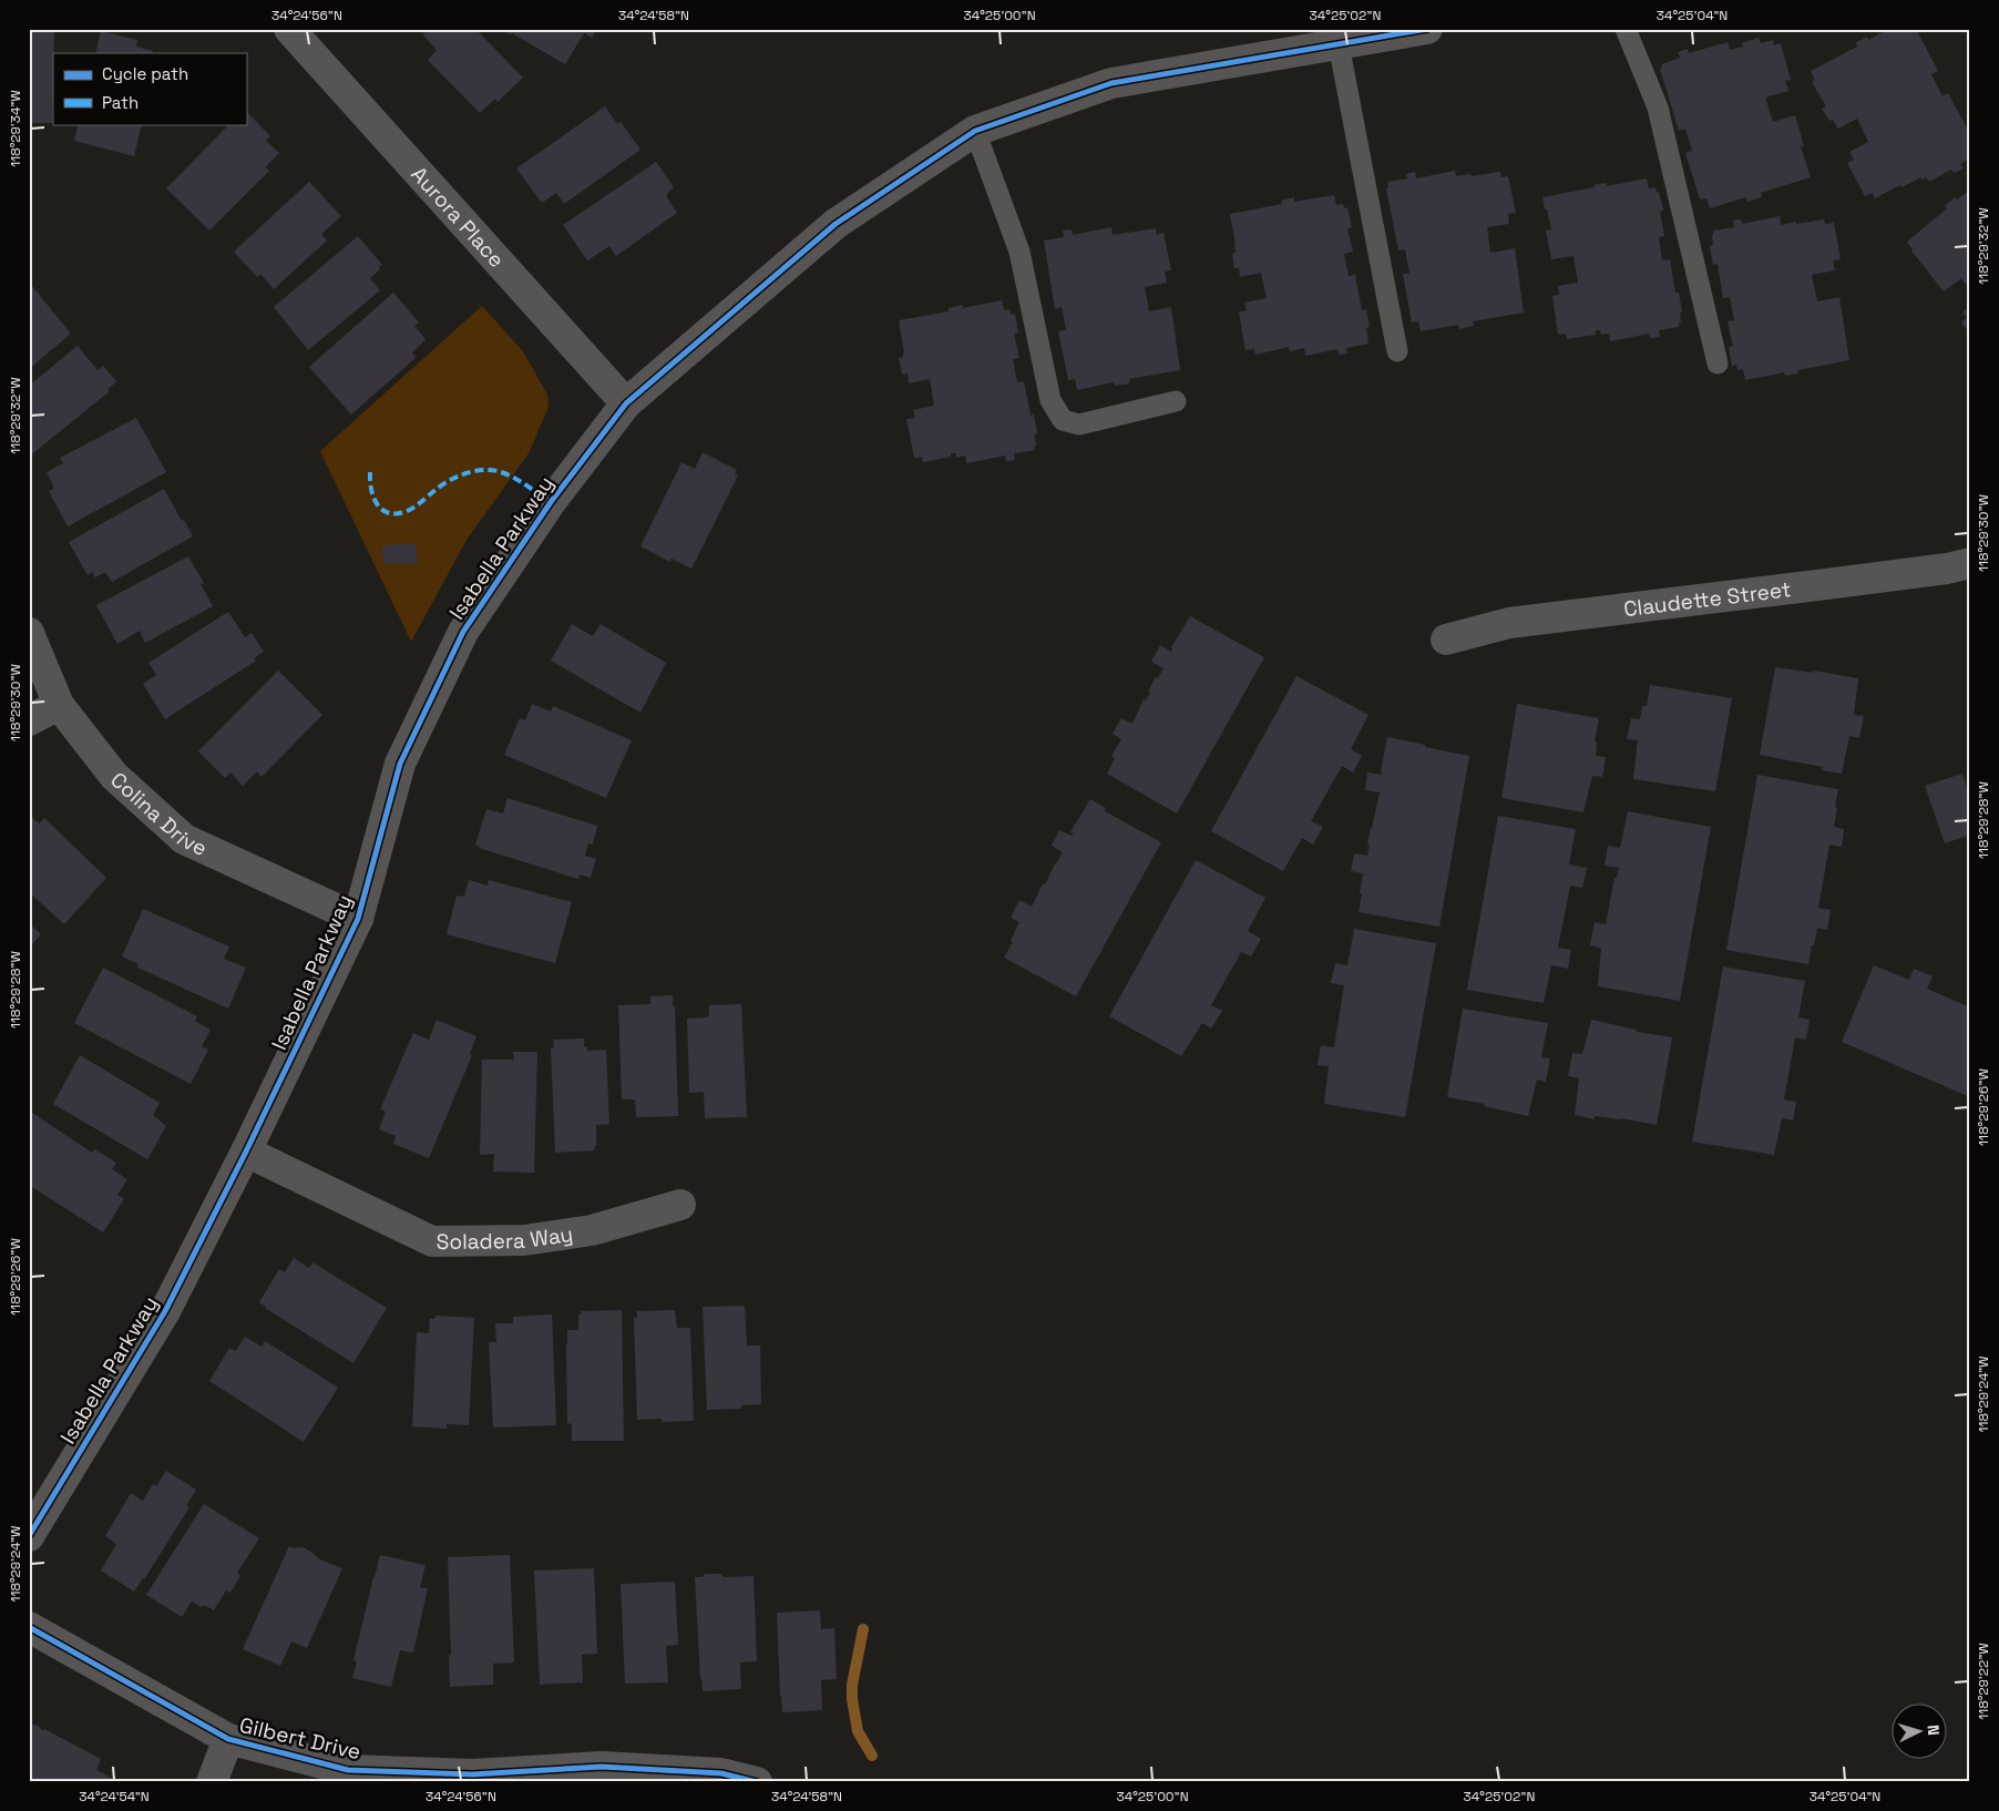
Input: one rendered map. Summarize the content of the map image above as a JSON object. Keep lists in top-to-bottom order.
{
  "streets": {
    "street": [
      "Aurora Place",
      "Isabella Parkway",
      "Claudette Street",
      "Colina Drive",
      "Soladera Way",
      "Gilbert Drive"
    ]
  },
  "crossings": [
    ["Aurora Place", "Isabella Parkway"],
    ["Isabella Parkway", "Colina Drive"],
    ["Isabella Parkway", "Soladera Way"]
  ],
  "legend": ["Cycle path", "Path"],
  "north": "right",
  "coordinates": [
    "34°24'56\"N",
    "34°24'58\"N",
    "34°25'00\"N",
    "34°25'02\"N",
    "34°25'04\"N",
    "118°29'34\"W",
    "118°29'32\"W",
    "118°29'30\"W",
    "118°29'28\"W",
    "118°29'26\"W",
    "118°29'24\"W",
    "118°29'22\"W",
    "34°24'54\"N"
  ]
}
